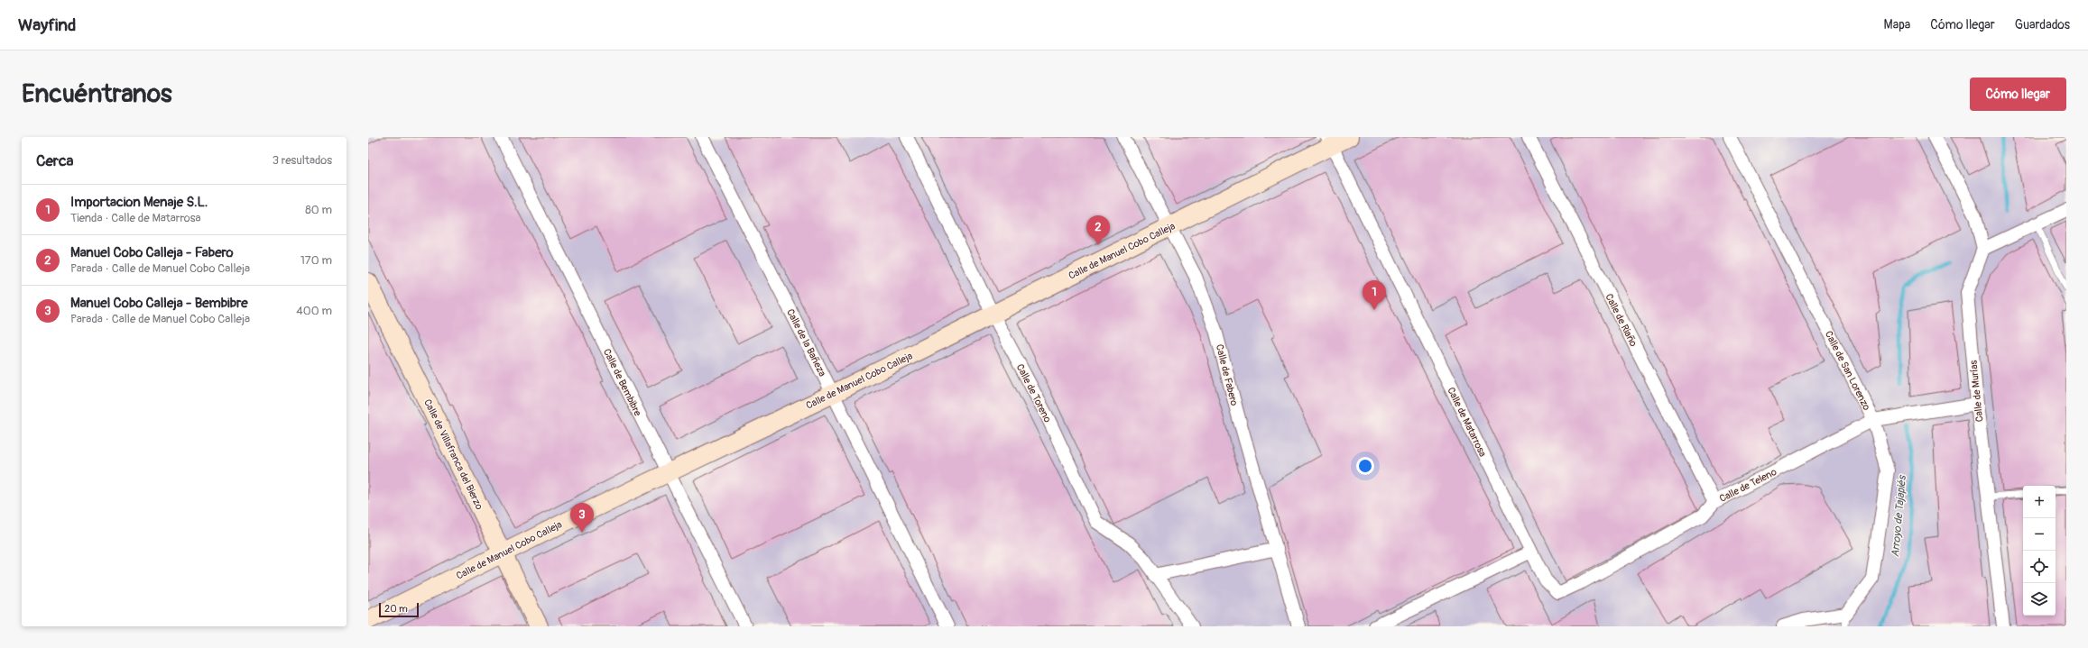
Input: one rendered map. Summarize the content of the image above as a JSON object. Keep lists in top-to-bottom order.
{
  "streets": {
    "street": [
      "Calle de Manuel Cobo Calleja",
      "Calle de Riaño",
      "Calle de la Bañeza",
      "Calle de San Lorenzo",
      "Calle de Fabero",
      "Calle de Bembibre",
      "Calle de Murías",
      "Calle de Toreno",
      "Calle de Matarrosa",
      "Calle de Villafranca del Bierzo",
      "Calle de Teleno"
    ]
  },
  "crossings": [
    ["Calle de Manuel Cobo Calleja", "Calle de la Bañeza"],
    ["Calle de Manuel Cobo Calleja", "Calle de Fabero"],
    ["Calle de Manuel Cobo Calleja", "Calle de Bembibre"],
    ["Calle de Manuel Cobo Calleja", "Calle de Toreno"],
    ["Calle de Manuel Cobo Calleja", "Calle de Matarrosa"],
    ["Calle de Manuel Cobo Calleja", "Calle de Villafranca del Bierzo"],
    ["Calle de Riaño", "Calle de Teleno"],
    ["Calle de San Lorenzo", "Calle de Teleno"],
    ["Calle de Murías", "Calle de Teleno"],
    ["Calle de Matarrosa", "Calle de Teleno"]
  ],
  "water": ["Arroyo de Tajapiés"],
  "scale_bar": "20 m",
  "page": {
    "header": "Wayfind",
    "nav": ["Mapa", "Cómo llegar", "Guardados"],
    "buttons": "Cómo llegar",
    "title": "Encuéntranos",
    "heading": ["Cerca", "3 resultados"],
    "list": [
      {
        "mark": "1",
        "name": "Importacion Menaje S.L.",
        "note": "Tienda · Calle de Matarrosa",
        "value": "80 m"
      },
      {
        "mark": "2",
        "name": "Manuel Cobo Calleja - Fabero",
        "note": "Parada · Calle de Manuel Cobo Calleja",
        "value": "170 m"
      },
      {
        "mark": "3",
        "name": "Manuel Cobo Calleja - Bembibre",
        "note": "Parada · Calle de Manuel Cobo Calleja",
        "value": "400 m"
      }
    ],
    "pins": ["2", "1", "3"],
    "map_buttons": ["+", "−"],
    "scale": "20 m"
  }
}
